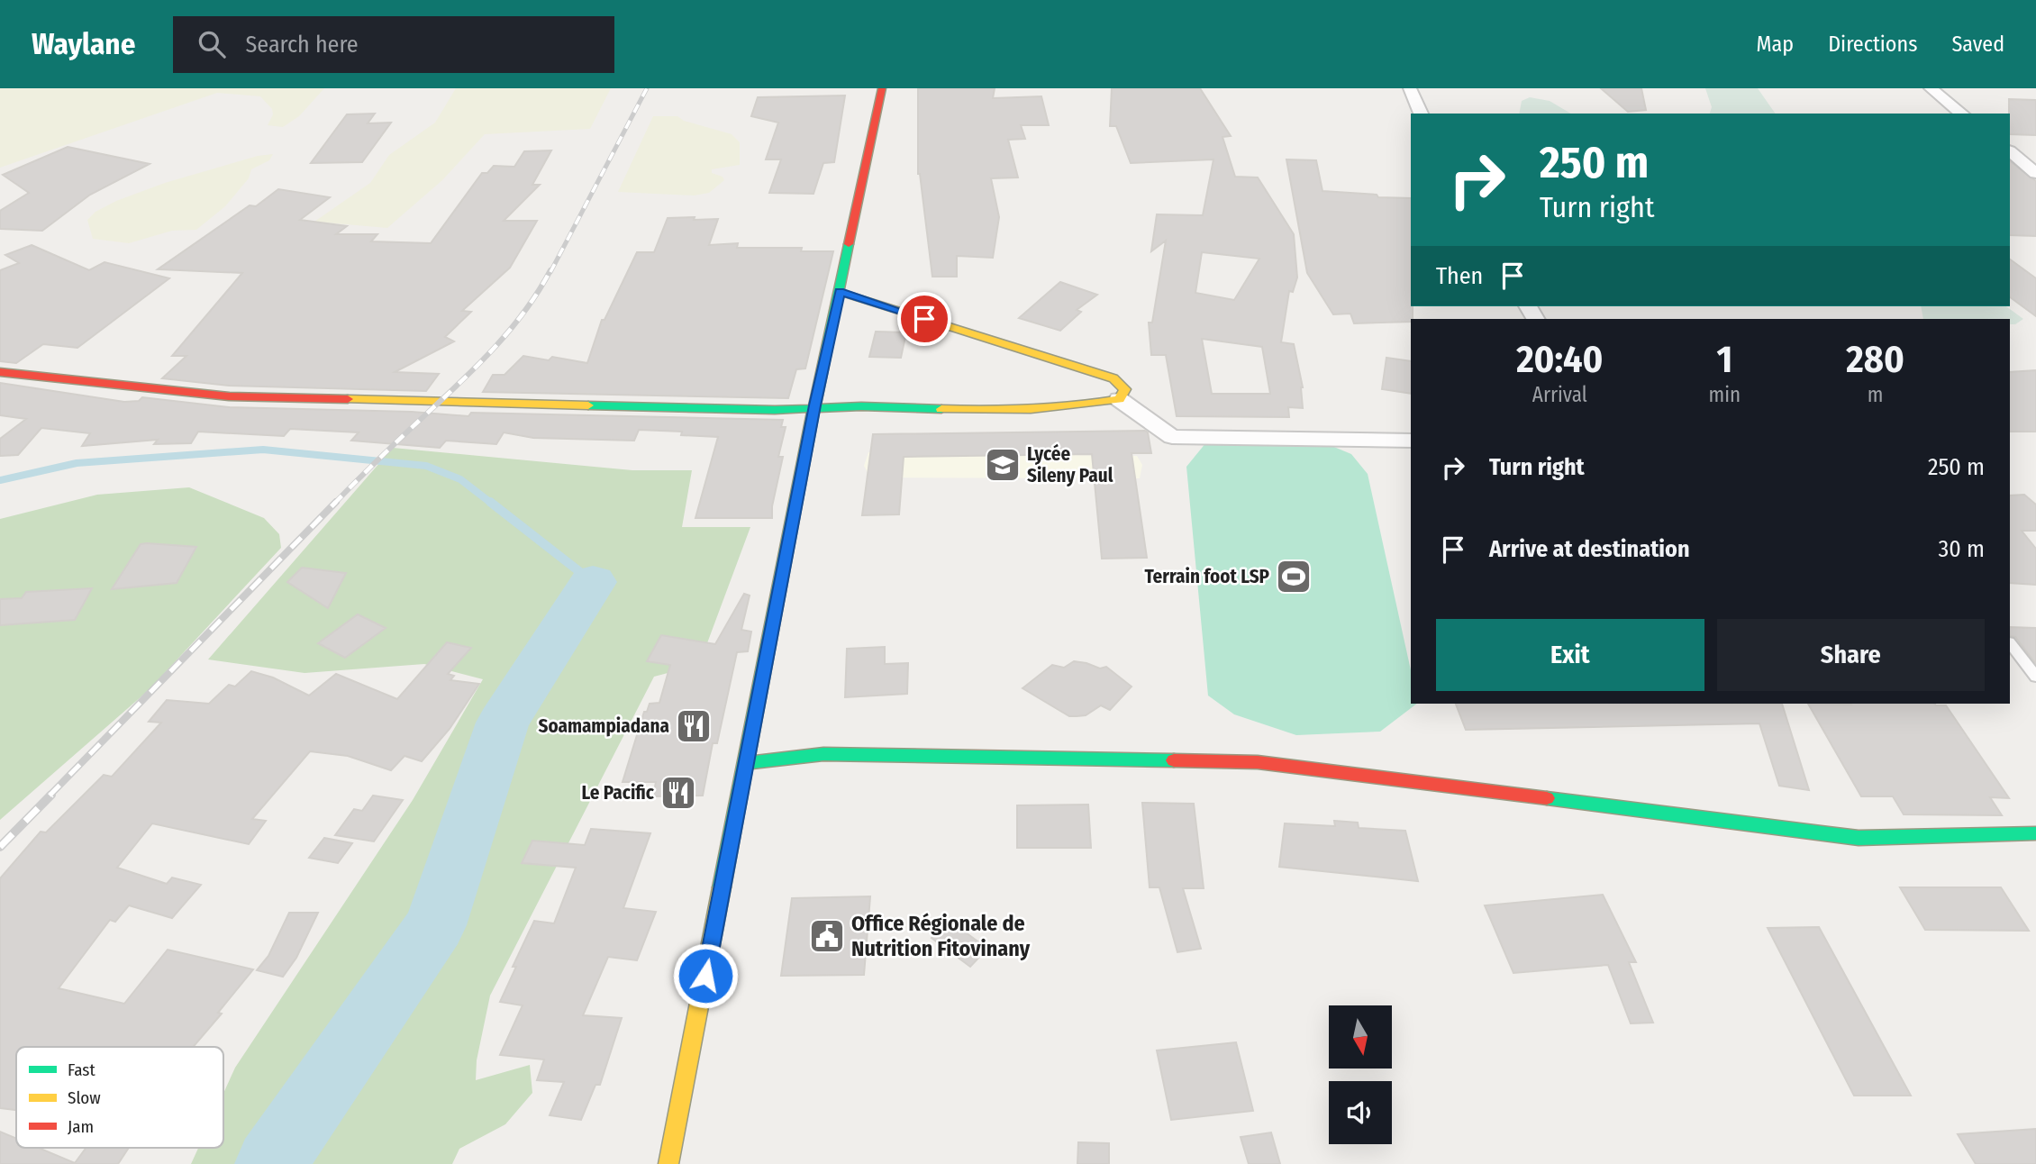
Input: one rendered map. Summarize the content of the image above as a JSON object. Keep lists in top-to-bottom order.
{
  "places": {
    "school or university": ["Lycée Sileny Paul"],
    "sports": ["Terrain foot LSP"],
    "restaurant": ["Soamampiadana", "Le Pacific"],
    "public building": ["Office Régionale de Nutrition Fitovinany"]
  },
  "legend": ["Fast", "Slow", "Jam"],
  "north": "bottom",
  "page": {
    "header": "Waylane",
    "search": "Search here",
    "nav": ["Map", "Directions", "Saved"],
    "turn": ["250 m", "Turn right"],
    "then": "Then",
    "eta": [
      "20:40",
      "Arrival",
      "1",
      "min",
      "280",
      "m"
    ],
    "list": [
      {
        "name": "Turn right",
        "value": "250 m"
      },
      {
        "name": "Arrive at destination",
        "value": "30 m"
      }
    ],
    "buttons": ["Exit", "Share"]
  }
}
